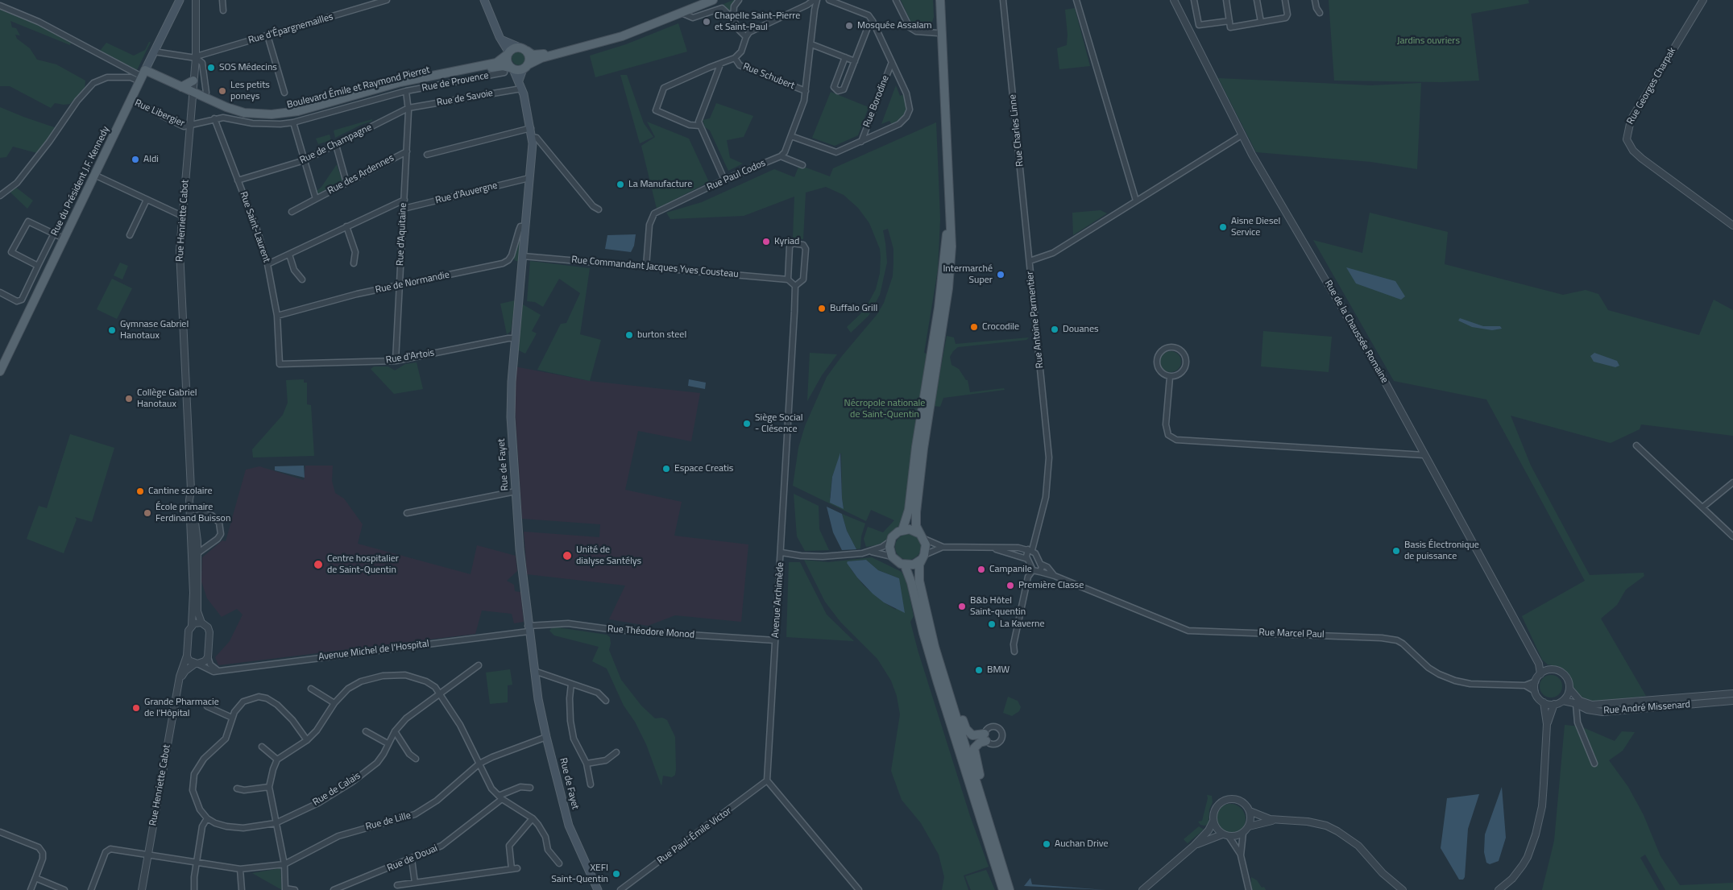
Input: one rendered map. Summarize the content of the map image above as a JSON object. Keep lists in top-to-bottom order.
{
  "streets": {
    "main road": ["Boulevard Émile et Raymond Pierret", "Rue du Président J.F. Kennedy", "Rue de Fayet"],
    "street": [
      "Rue d'Épargnemailles",
      "Rue Schubert",
      "Rue de Provence",
      "Rue Georges Charpak",
      "Rue de Savoie",
      "Rue Borodine",
      "Rue Libergier",
      "Rue Charles Linne",
      "Rue de Champagne",
      "Rue des Ardennes",
      "Rue Paul Codos",
      "Rue d'Auvergne",
      "Rue Henriette Cabot",
      "Rue Saint-Laurent",
      "Rue d'Aquitaine",
      "Rue Commandant Jacques Yves Cousteau",
      "Rue de Normandie",
      "Rue Antoine Parmentier",
      "Rue de la Chaussée Romaine",
      "Rue d'Artois",
      "Avenue Archimède",
      "Rue Théodore Monod",
      "Rue Marcel Paul",
      "Avenue Michel de l'Hospital",
      "Rue André Missenard",
      "Rue de Calais",
      "Rue de Lille",
      "Rue Paul-Émile Victor",
      "Rue de Douai"
    ]
  },
  "crossings": [
    ["Rue d'Épargnemailles", "Rue Henriette Cabot"],
    ["Rue de Provence", "Boulevard Émile et Raymond Pierret"],
    ["Rue de Provence", "Rue d'Aquitaine"],
    ["Rue de Provence", "Rue de Fayet"],
    ["Boulevard Émile et Raymond Pierret", "Rue des Ardennes"],
    ["Boulevard Émile et Raymond Pierret", "Rue du Président J.F. Kennedy"],
    ["Boulevard Émile et Raymond Pierret", "Rue Henriette Cabot"],
    ["Boulevard Émile et Raymond Pierret", "Rue Saint-Laurent"],
    ["Boulevard Émile et Raymond Pierret", "Rue d'Aquitaine"],
    ["Boulevard Émile et Raymond Pierret", "Rue de Fayet"],
    ["Rue de Savoie", "Rue de Champagne"],
    ["Rue de Savoie", "Rue d'Aquitaine"],
    ["Rue de Savoie", "Rue de Fayet"],
    ["Rue Libergier", "Rue du Président J.F. Kennedy"],
    ["Rue Libergier", "Rue Henriette Cabot"],
    ["Rue Charles Linne", "Rue Antoine Parmentier"],
    ["Rue de Champagne", "Rue des Ardennes"],
    ["Rue de Champagne", "Rue Saint-Laurent"],
    ["Rue de Champagne", "Rue d'Aquitaine"],
    ["Rue des Ardennes", "Rue d'Aquitaine"],
    ["Rue Paul Codos", "Rue Commandant Jacques Yves Cousteau"],
    ["Rue d'Auvergne", "Rue d'Aquitaine"],
    ["Rue d'Auvergne", "Rue de Fayet"],
    ["Rue Henriette Cabot", "Rue de Lille"],
    ["Rue Saint-Laurent", "Rue de Normandie"],
    ["Rue Saint-Laurent", "Rue d'Artois"],
    ["Rue d'Aquitaine", "Rue de Normandie"],
    ["Rue d'Aquitaine", "Rue d'Artois"],
    ["Rue Commandant Jacques Yves Cousteau", "Rue de Fayet"],
    ["Rue de Normandie", "Rue de Fayet"],
    ["Rue Antoine Parmentier", "Rue de la Chaussée Romaine"],
    ["Rue de la Chaussée Romaine", "Rue Marcel Paul"],
    ["Rue de la Chaussée Romaine", "Rue André Missenard"],
    ["Rue d'Artois", "Rue de Fayet"],
    ["Rue de Fayet", "Rue Théodore Monod"],
    ["Rue de Fayet", "Avenue Michel de l'Hospital"],
    ["Rue de Fayet", "Rue de Lille"],
    ["Avenue Archimède", "Rue Théodore Monod"],
    ["Avenue Archimède", "Rue Paul-Émile Victor"],
    ["Rue Théodore Monod", "Avenue Michel de l'Hospital"],
    ["Rue Marcel Paul", "Rue André Missenard"]
  ],
  "parks": ["Jardins ouvriers", "Nécropole nationale de Saint-Quentin"],
  "places": [
    "Chapelle Saint-Pierre et Saint-Paul",
    "Mosquée Assalam",
    "SOS Médecins",
    "Les petits poneys",
    "Aldi",
    "La Manufacture",
    "Aisne Diesel Service",
    "Kyriad",
    "Intermarché Super",
    "Buffalo Grill",
    "Crocodile",
    "Douanes",
    "Gymnase Gabriel Hanotaux",
    "burton steel",
    "Collège Gabriel Hanotaux",
    "Siège Social - Clésence",
    "Espace Creatis",
    "Cantine scolaire",
    "École primaire Ferdinand Buisson",
    "Basis Électronique de puissance",
    "Unité de dialyse Santélys",
    "Centre hospitalier de Saint-Quentin",
    "Campanile",
    "Première Classe",
    "B&b Hôtel Saint-quentin",
    "La Kaverne",
    "BMW",
    "Grande Pharmacie de l'Hôpital",
    "Auchan Drive",
    "XEFI Saint-Quentin"
  ]
}
